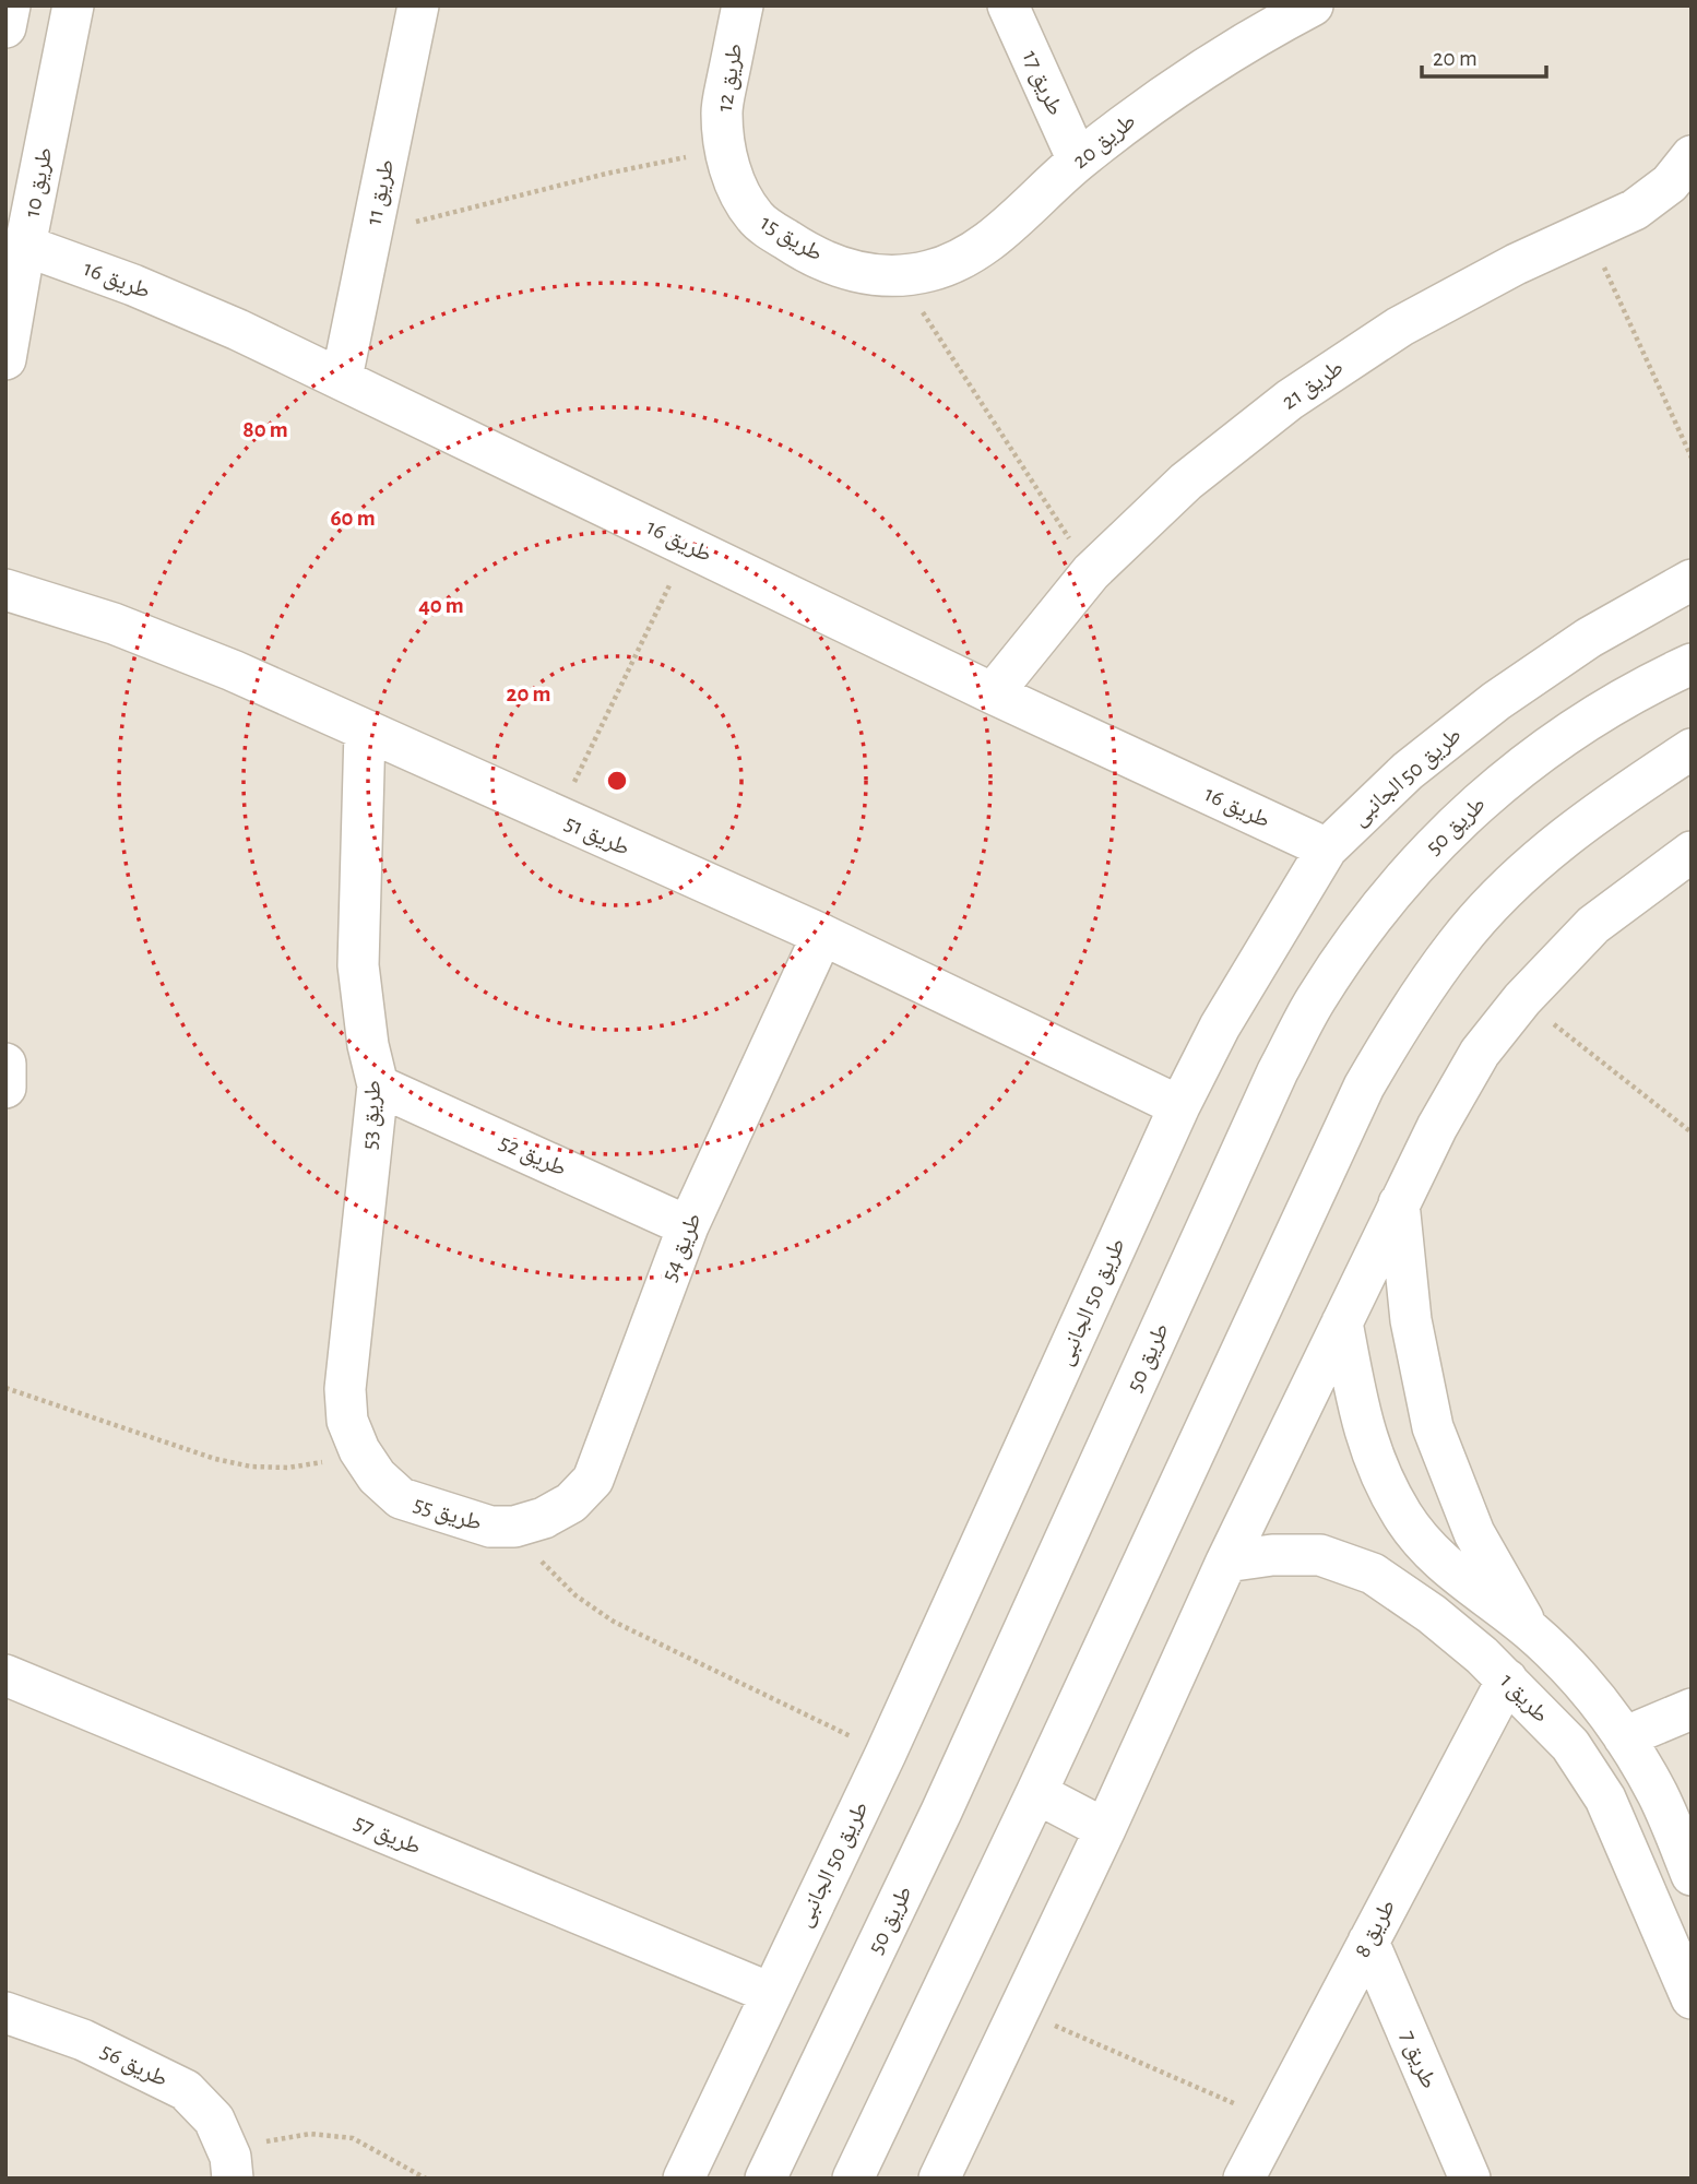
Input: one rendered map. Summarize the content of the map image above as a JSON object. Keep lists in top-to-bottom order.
{
  "streets": {
    "street": [
      "طريق 12",
      "طريق 17",
      "طريق 20",
      "طريق 10",
      "طريق 11",
      "طريق 15",
      "طريق 16",
      "طريق 21",
      "طريق 50 الجانبى",
      "طريق 50",
      "طريق 51",
      "طريق 53",
      "طريق 52",
      "طريق 54",
      "طريق 55",
      "طريق 1",
      "طريق 57",
      "طريق 8",
      "طريق 7",
      "طريق 56"
    ]
  },
  "crossings": [
    ["طريق 12", "طريق 15"],
    ["طريق 17", "طريق 20"],
    ["طريق 20", "طريق 15"],
    ["طريق 10", "طريق 16"],
    ["طريق 11", "طريق 16"],
    ["طريق 16", "طريق 21"],
    ["طريق 16", "طريق 50 الجانبى"],
    ["طريق 50 الجانبى", "طريق 51"],
    ["طريق 50 الجانبى", "طريق 57"],
    ["طريق 51", "طريق 53"],
    ["طريق 51", "طريق 54"],
    ["طريق 53", "طريق 52"],
    ["طريق 53", "طريق 55"],
    ["طريق 52", "طريق 54"],
    ["طريق 54", "طريق 55"],
    ["طريق 1", "طريق 8"],
    ["طريق 8", "طريق 7"]
  ],
  "scale_bar": "20 m",
  "rings": [
    "80 m",
    "60 m",
    "40 m",
    "20 m"
  ]
}
